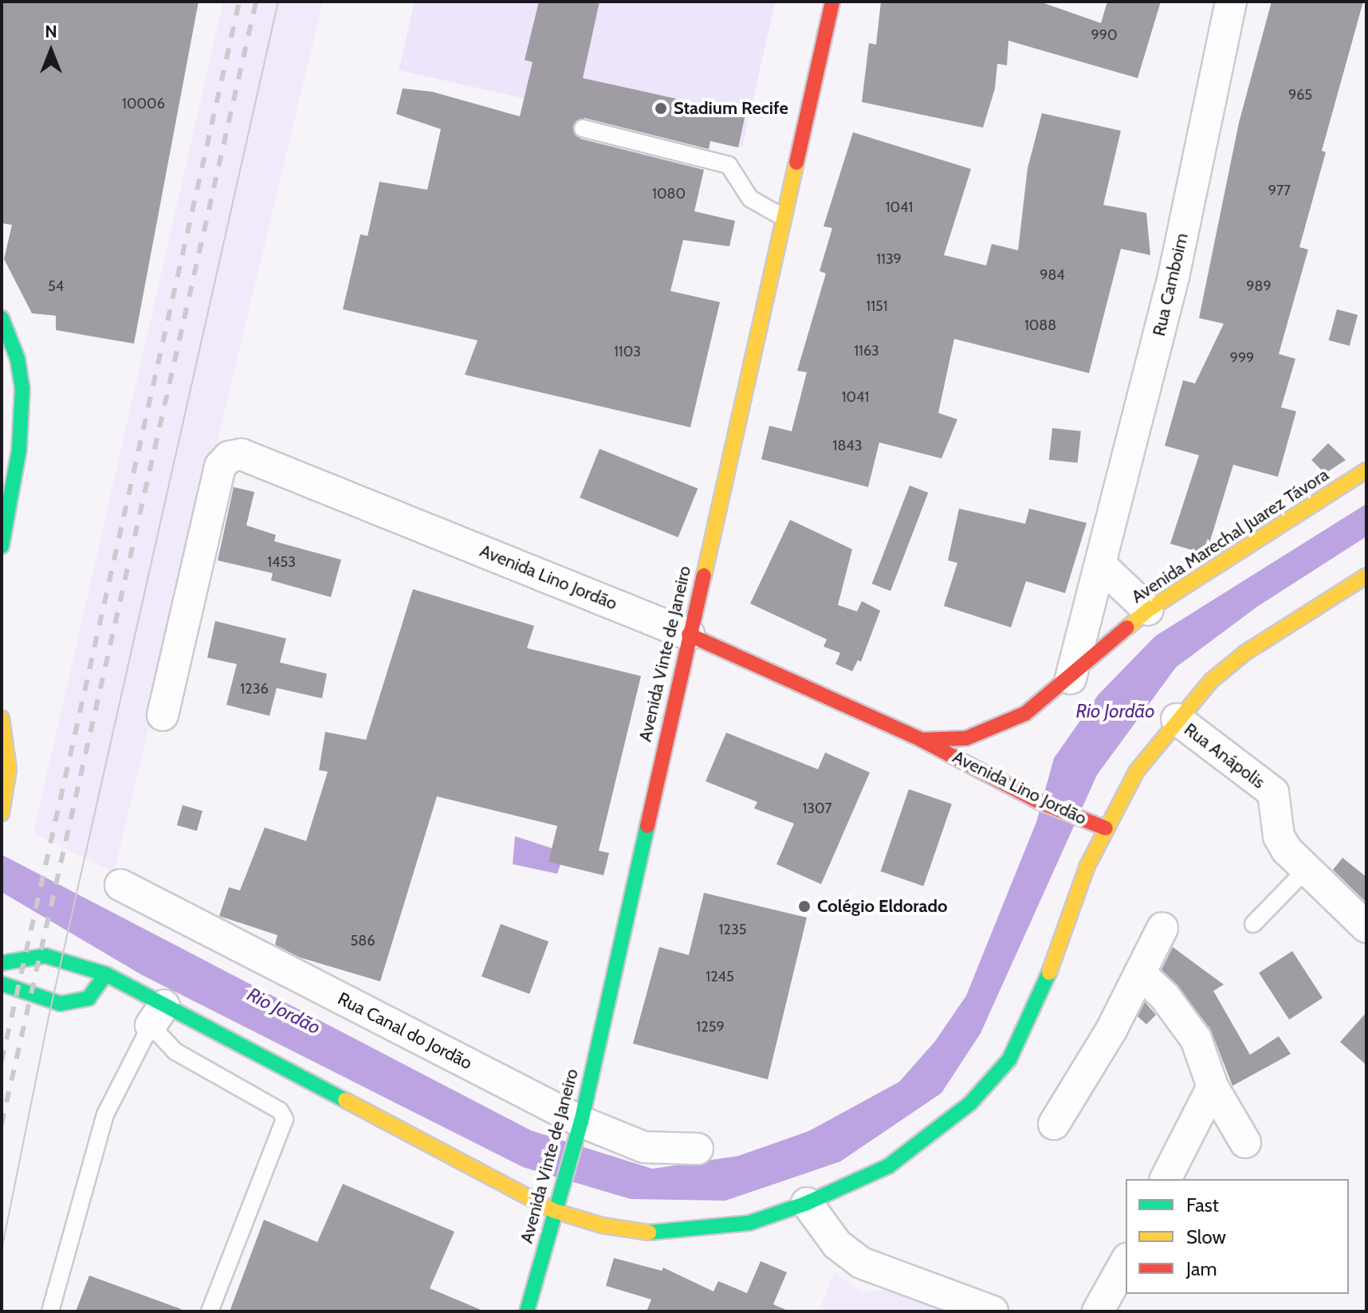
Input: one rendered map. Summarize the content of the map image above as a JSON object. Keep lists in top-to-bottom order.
{
  "streets": {
    "main road": ["Avenida Marechal Juarez Távora", "Avenida Lino Jordão", "Avenida Vinte de Janeiro"],
    "street": ["Rua Camboim", "Rua Anápolis", "Rua Canal do Jordão"]
  },
  "crossings": [
    ["Rua Camboim", "Avenida Marechal Juarez Távora"],
    ["Avenida Marechal Juarez Távora", "Avenida Lino Jordão"],
    ["Avenida Lino Jordão", "Avenida Vinte de Janeiro"],
    ["Avenida Vinte de Janeiro", "Rua Canal do Jordão"]
  ],
  "water": ["Rio Jordão"],
  "places": ["Stadium Recife", "Colégio Eldorado"],
  "house_numbers": [
    "990",
    "965",
    "10006",
    "977",
    "1080",
    "1041",
    "1139",
    "984",
    "54",
    "989",
    "1151",
    "1088",
    "1163",
    "1103",
    "999",
    "1041",
    "1843",
    "1453",
    "1236",
    "1307",
    "1235",
    "586",
    "1245",
    "1259"
  ],
  "legend": ["Fast", "Slow", "Jam"],
  "north": "top"
}
